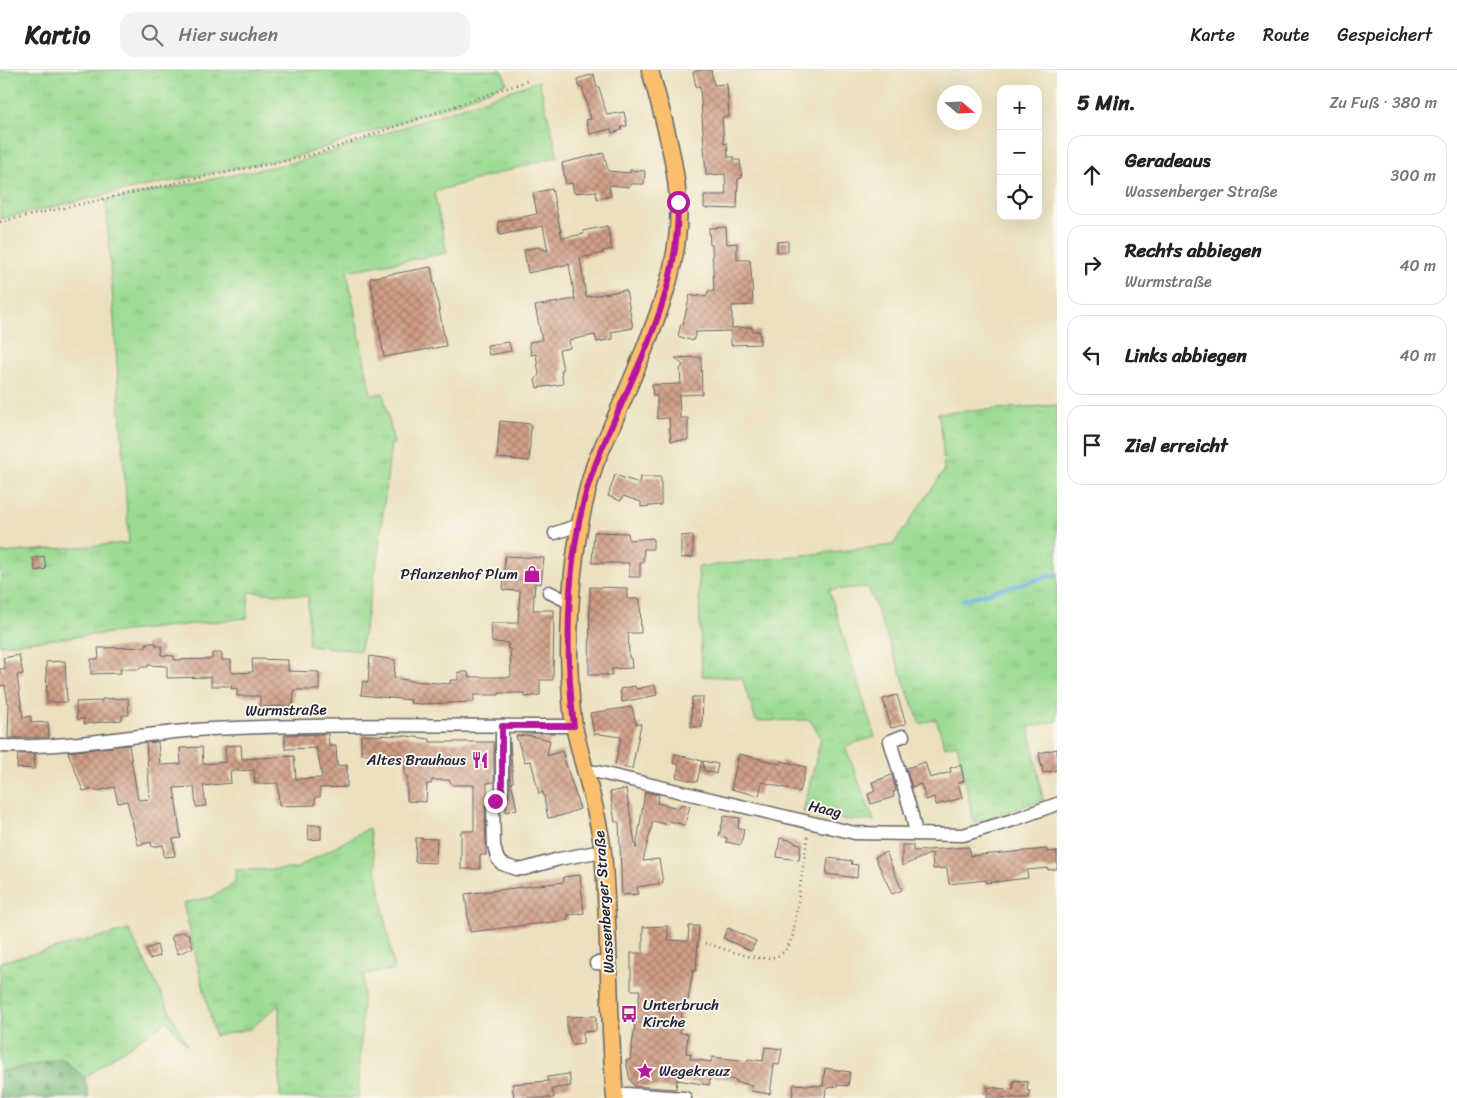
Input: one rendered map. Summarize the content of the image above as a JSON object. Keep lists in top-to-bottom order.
{
  "streets": {
    "main road": ["Wassenberger Straße"],
    "street": ["Wurmstraße", "Haag"]
  },
  "crossings": [
    ["Wurmstraße", "Wassenberger Straße"],
    ["Haag", "Wassenberger Straße"]
  ],
  "places": {
    "shop": ["Pflanzenhof Plum"],
    "restaurant": ["Altes Brauhaus"],
    "bus stop": ["Unterbruch Kirche"],
    "place": ["Wegekreuz"]
  },
  "north": "right",
  "page": {
    "header": "Kartio",
    "search": "Hier suchen",
    "nav": ["Karte", "Route", "Gespeichert"],
    "heading": ["5 Min.", "Zu Fuß · 380 m"],
    "map_buttons": ["+", "−"],
    "list": [
      ["Geradeaus", "Wassenberger Straße", "300 m"],
      ["Rechts abbiegen", "Wurmstraße", "40 m"],
      ["Links abbiegen", "40 m"],
      "Ziel erreicht"
    ]
  }
}
